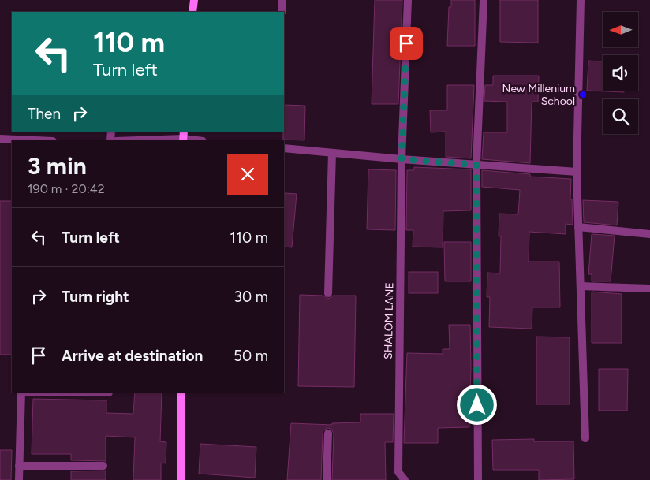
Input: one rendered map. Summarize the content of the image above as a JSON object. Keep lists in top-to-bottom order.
{
  "streets": {
    "street": ["SHALOM LANE"]
  },
  "places": ["New Millenium School"],
  "north": "left",
  "page": {
    "turn": ["110 m", "Turn left"],
    "then": "Then",
    "heading": ["3 min", "190 m · 20:42"],
    "list": [
      {
        "name": "Turn left",
        "value": "110 m"
      },
      {
        "name": "Turn right",
        "value": "30 m"
      },
      {
        "name": "Arrive at destination",
        "value": "50 m"
      }
    ]
  }
}
